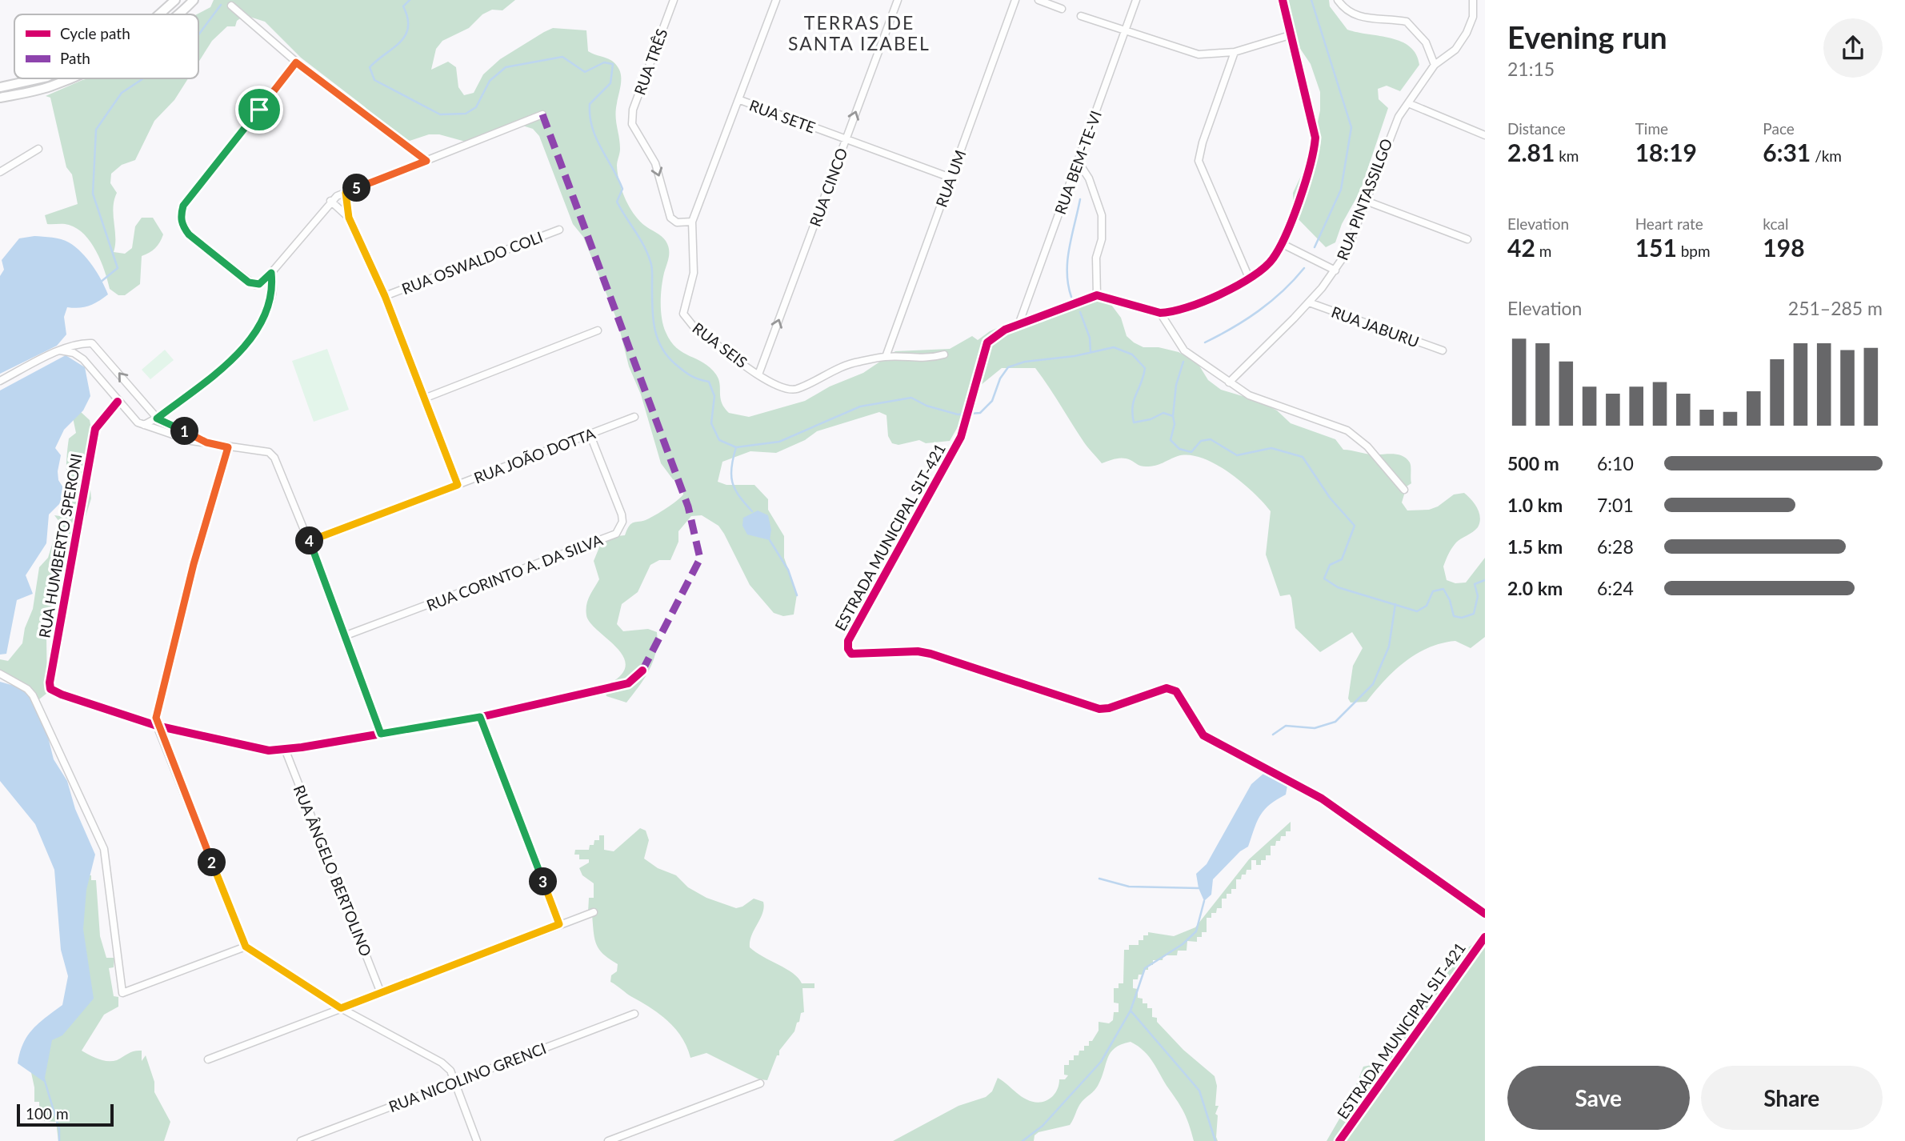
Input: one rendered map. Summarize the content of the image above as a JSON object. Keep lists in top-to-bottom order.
{
  "streets": {
    "street": [
      "RUA TRÊS",
      "RUA SETE",
      "RUA BEM-TE-VI",
      "RUA UM",
      "RUA CINCO",
      "RUA PINTASSILGO",
      "RUA OSWALDO COLI",
      "RUA JABURU",
      "RUA SEIS",
      "RUA JOÃO DOTTA",
      "ESTRADA MUNICIPAL SLT-421",
      "RUA HUMBERTO SPERONI",
      "RUA CORINTO A. DA SILVA",
      "RUA ÂNGELO BERTOLINO",
      "RUA NICOLINO GRENCI"
    ]
  },
  "crossings": [
    ["RUA TRÊS", "RUA SEIS"],
    ["RUA SETE", "RUA UM"],
    ["RUA SETE", "RUA CINCO"],
    ["RUA SETE", "RUA SEIS"],
    ["RUA BEM-TE-VI", "ESTRADA MUNICIPAL SLT-421"],
    ["RUA UM", "RUA SEIS"],
    ["RUA CINCO", "RUA SEIS"],
    ["RUA PINTASSILGO", "RUA JABURU"],
    ["RUA JOÃO DOTTA", "RUA CORINTO A. DA SILVA"]
  ],
  "one_way": ["RUA TRÊS", "RUA CINCO"],
  "districts": ["TERRAS DE SANTA IZABEL"],
  "legend": ["Cycle path", "Path"],
  "scale_bar": "100 m",
  "page": {
    "heading": ["Evening run", "21:15"],
    "stats": [
      ["Distance", "2.81 km"],
      ["Time", "18:19"],
      ["Pace", "6:31 /km"],
      ["Elevation", "42 m"],
      ["Heart rate", "151 bpm"],
      ["kcal", "198"]
    ],
    "pins": [
      "5",
      "1",
      "4",
      "2",
      "3"
    ],
    "chart": ["Elevation", "251–285 m"],
    "list": [
      {
        "name": "500 m",
        "note": "6:10"
      },
      {
        "name": "1.0 km",
        "note": "7:01"
      },
      {
        "name": "1.5 km",
        "note": "6:28"
      },
      {
        "name": "2.0 km",
        "note": "6:24"
      }
    ],
    "buttons": ["Save", "Share"],
    "scale": "100 m"
  }
}
